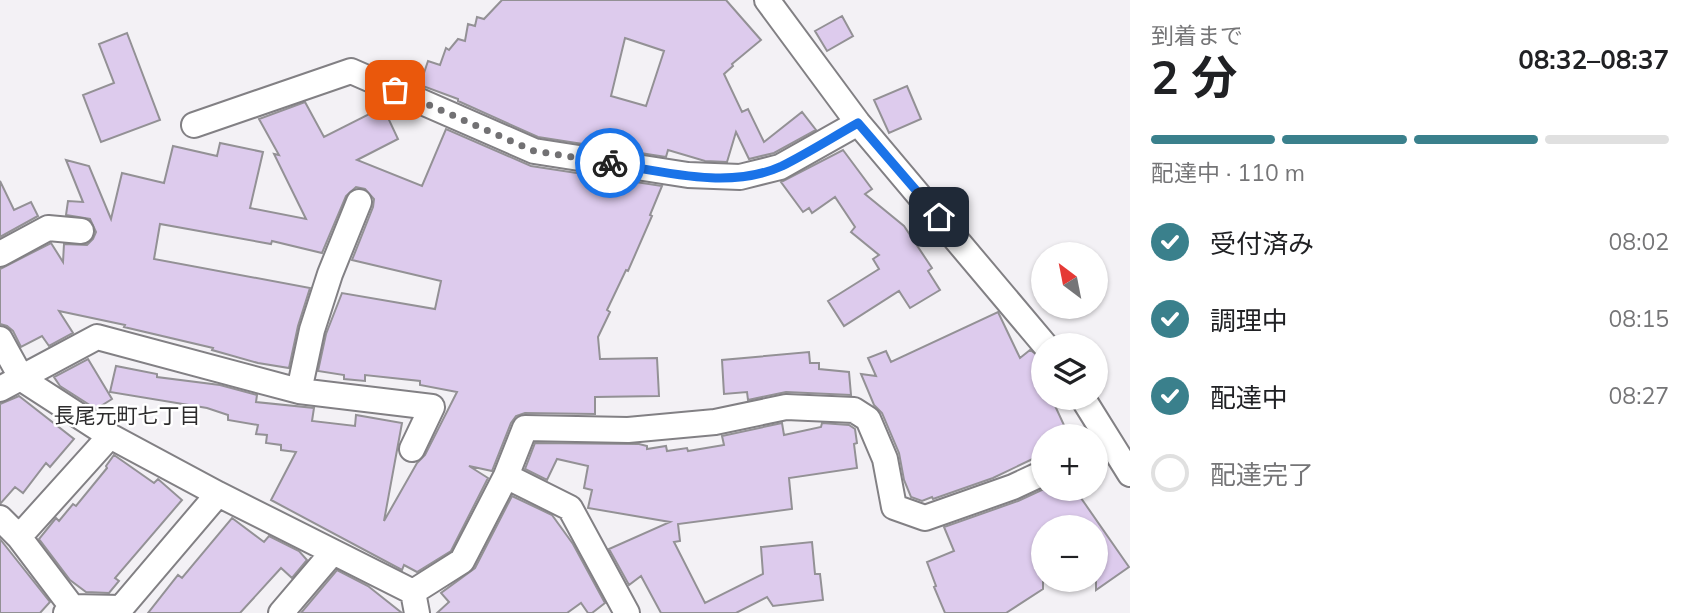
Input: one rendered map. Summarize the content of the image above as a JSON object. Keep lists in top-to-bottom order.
{
  "districts": ["長尾元町七丁目"],
  "north": "top left",
  "page": {
    "heading": ["2 分", "到着まで", "08:32–08:37"],
    "bar": "配達中 · 110 m",
    "list": [
      ["受付済み", "08:02"],
      ["調理中", "08:15"],
      ["配達中", "08:27"],
      "配達完了"
    ],
    "map_buttons": ["+", "−"]
  }
}
